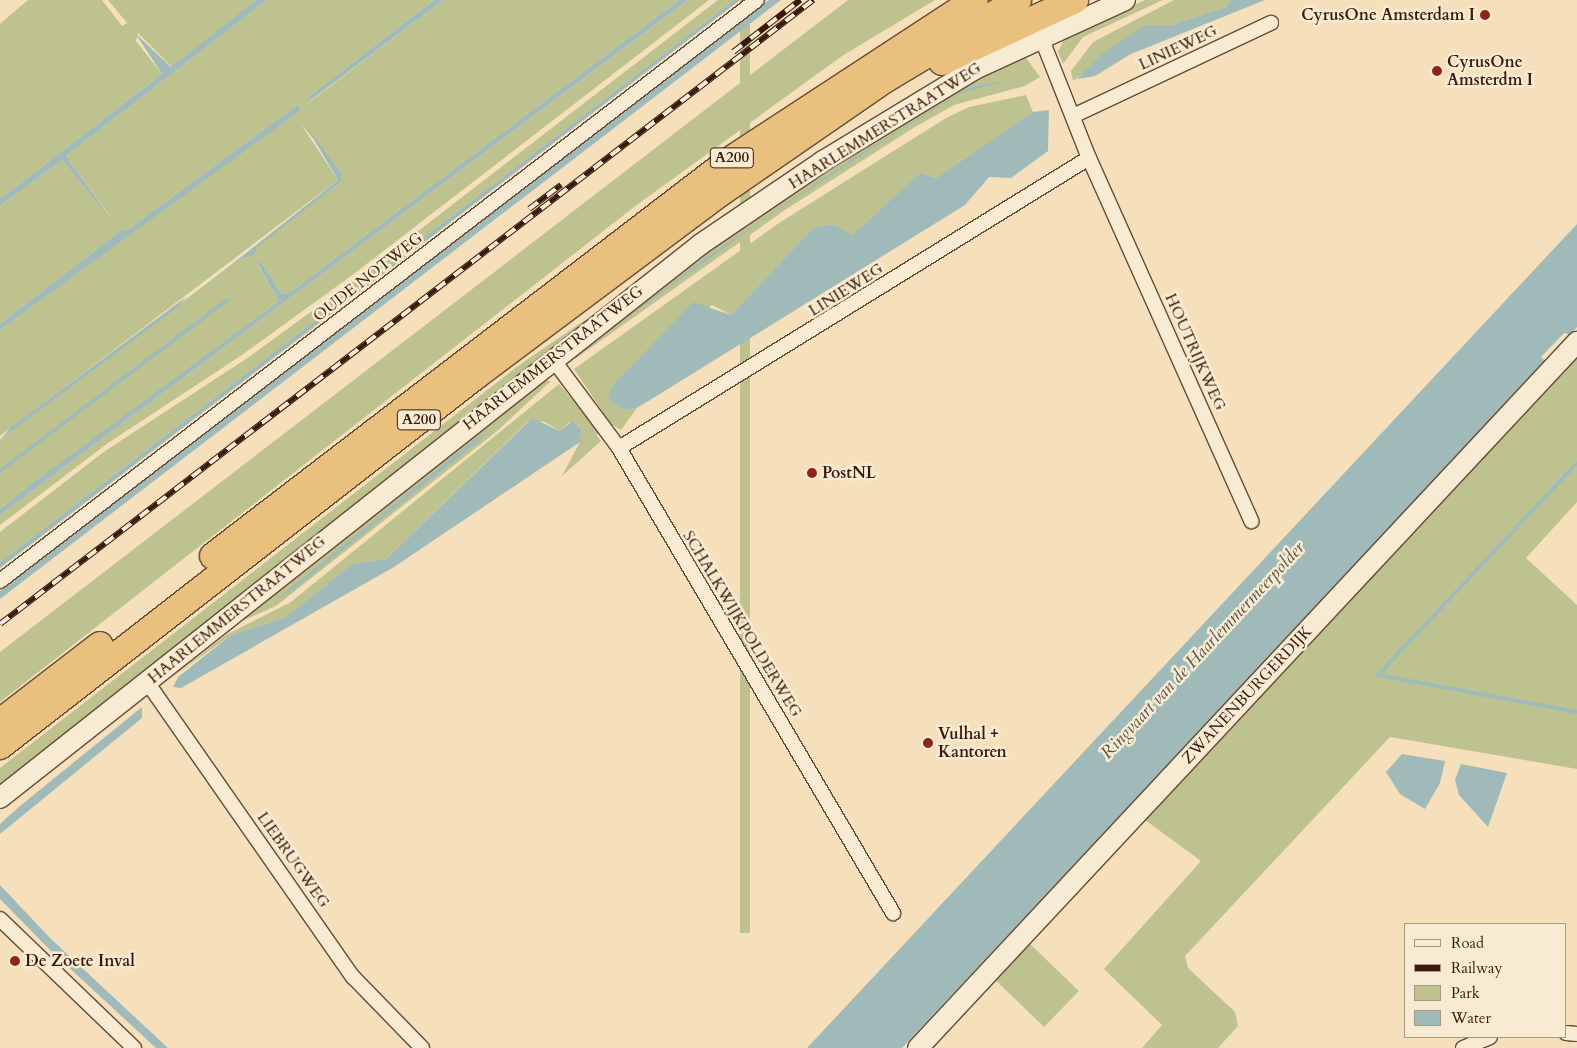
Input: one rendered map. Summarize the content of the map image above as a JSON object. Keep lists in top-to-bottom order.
{
  "streets": {
    "highway": ["A200"],
    "main road": ["HAARLEMMERSTRAATWEG", "ZWANENBURGERDIJK"],
    "street": [
      "LINIEWEG",
      "OUDE NOTWEG",
      "HOUTRIJKWEG",
      "SCHALKWIJKPOLDERWEG",
      "LIEBRUGWEG"
    ]
  },
  "crossings": [
    ["LINIEWEG", "HOUTRIJKWEG"],
    ["LINIEWEG", "SCHALKWIJKPOLDERWEG"],
    ["HAARLEMMERSTRAATWEG", "SCHALKWIJKPOLDERWEG"],
    ["HAARLEMMERSTRAATWEG", "LIEBRUGWEG"]
  ],
  "water": ["Ringvaart van de Haarlemmermeerpolder"],
  "places": [
    "CyrusOne Amsterdam I",
    "CyrusOne Amsterdm I",
    "PostNL",
    "Vulhal + Kantoren",
    "De Zoete Inval"
  ],
  "legend": [
    "Road",
    "Railway",
    "Park",
    "Water"
  ]
}
